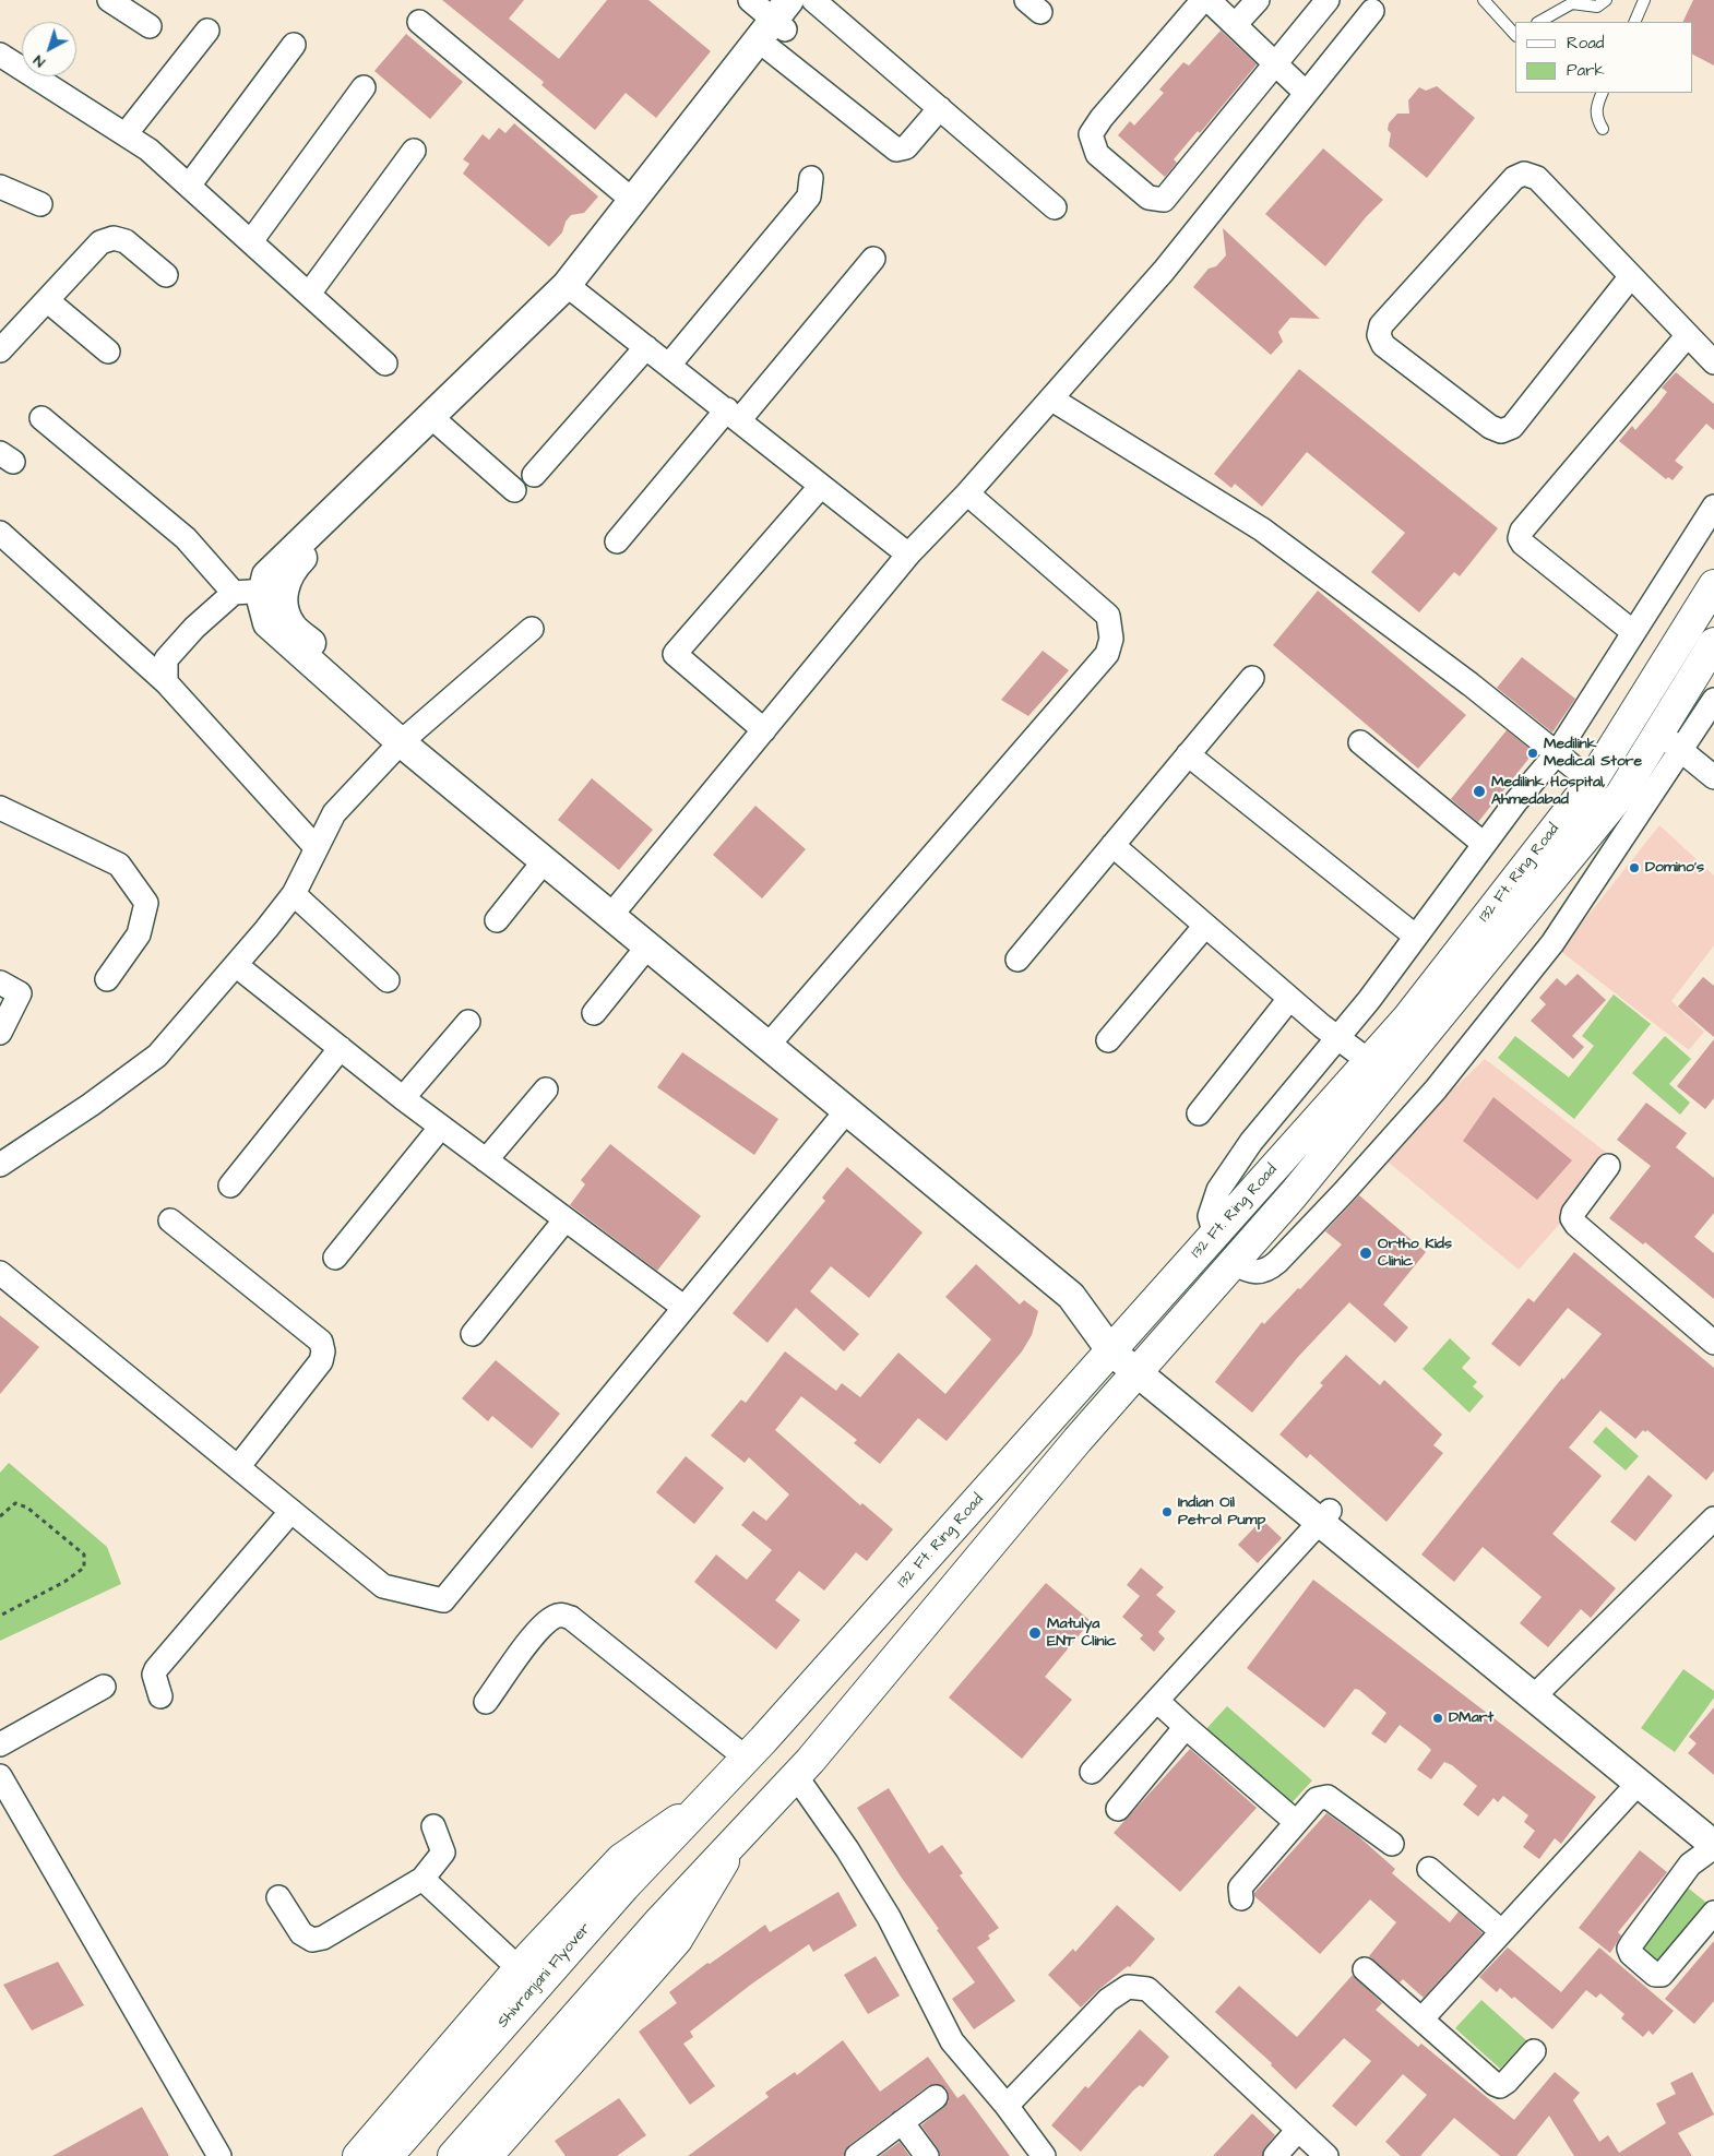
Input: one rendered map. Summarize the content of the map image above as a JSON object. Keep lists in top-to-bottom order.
{
  "streets": {
    "main road": ["132 Ft. Ring Road", "Shivranjani Flyover"]
  },
  "crossings": [
    ["132 Ft. Ring Road", "Shivranjani Flyover"]
  ],
  "places": [
    "Medilink Medical Store",
    "Medilink Hospital, Ahmedabad",
    "Domino's",
    "Ortho Kids Clinic",
    "Indian Oil Petrol Pump",
    "Matulya ENT Clinic",
    "DMart"
  ],
  "legend": ["Road", "Park"],
  "north": "bottom left"
}
